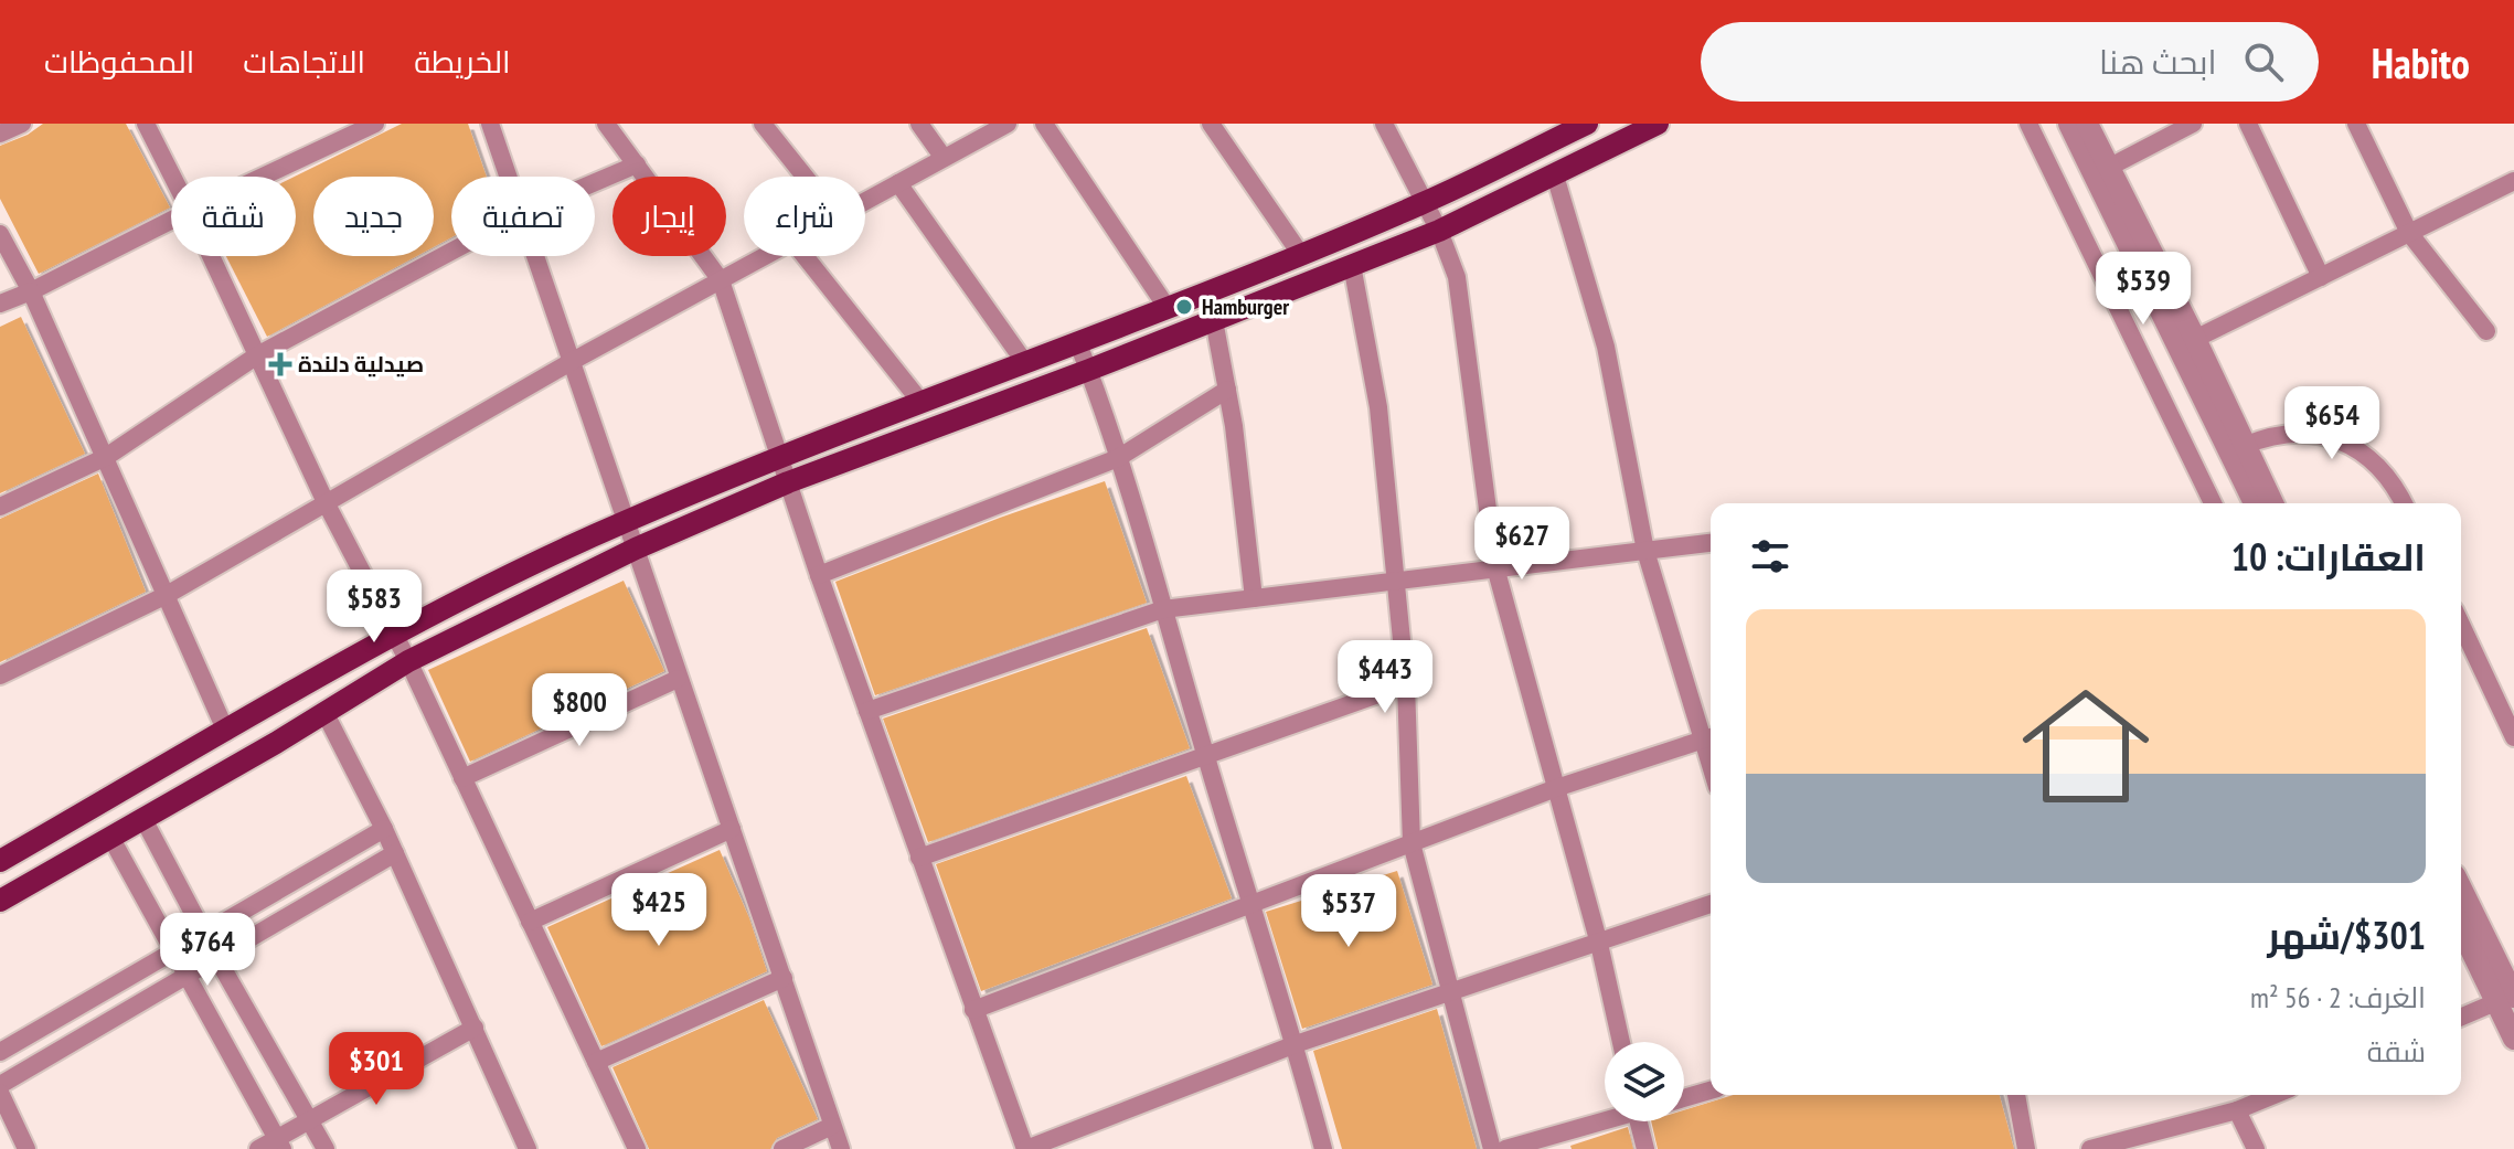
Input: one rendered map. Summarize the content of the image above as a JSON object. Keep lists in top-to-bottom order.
{
  "places": {
    "other": ["Hamburger"],
    "health": ["صيدلية دلندة"]
  },
  "page": {
    "header": "Habito",
    "search": "ابحث هنا",
    "nav": ["الخريطة", "الاتجاهات", "المحفوظات"],
    "chip": [
      "شراء",
      "إيجار",
      "تصفية",
      "جديد",
      "شقة"
    ],
    "price": [
      "$539",
      "$654",
      "$627",
      "$583",
      "$443",
      "$800",
      "$425",
      "$537",
      "$764",
      "$301"
    ],
    "heading": "العقارات: 10",
    "list": [
      {
        "name": "$301/شهر",
        "note": "الغرف: 2 · 56 m² · شقة"
      }
    ]
  }
}
